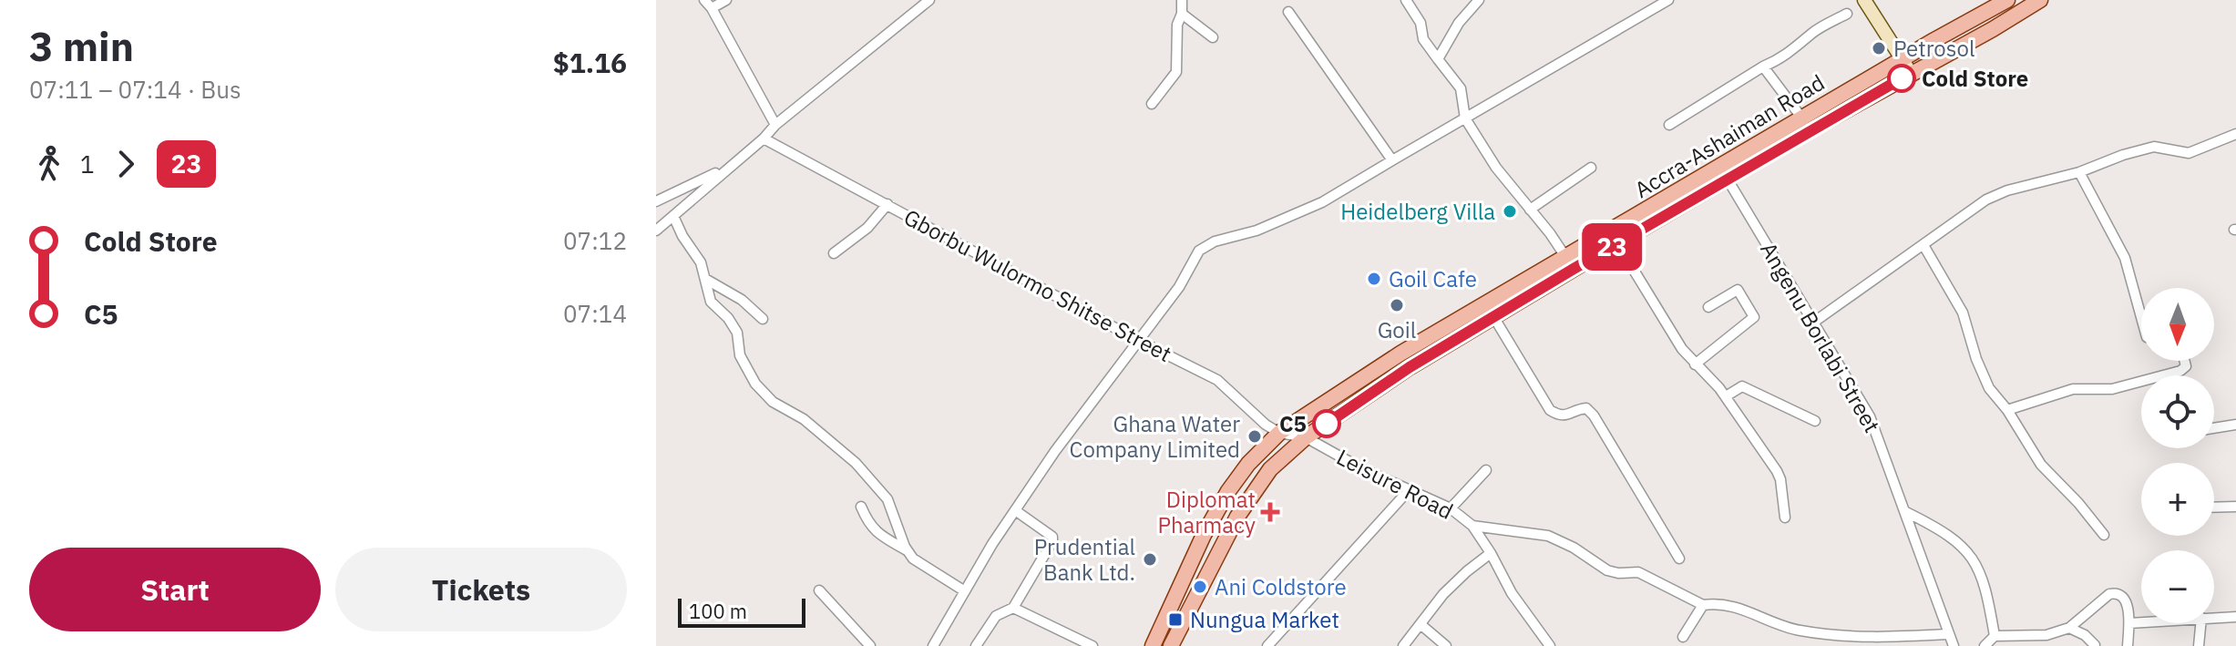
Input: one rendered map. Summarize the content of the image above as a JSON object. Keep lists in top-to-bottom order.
{
  "streets": {
    "main road": ["Accra-Ashaiman Road"],
    "street": ["Gborbu Wulormo Shitse Street", "Angenu Borlabi Street", "Leisure Road"]
  },
  "crossings": [
    ["Accra-Ashaiman Road", "Gborbu Wulormo Shitse Street"],
    ["Accra-Ashaiman Road", "Angenu Borlabi Street"],
    ["Accra-Ashaiman Road", "Leisure Road"],
    ["Gborbu Wulormo Shitse Street", "Leisure Road"]
  ],
  "places": {
    "other": [
      "Petrosol",
      "Cold Store",
      "Heidelberg Villa",
      "Goil Cafe",
      "Goil",
      "C5",
      "Ghana Water Company Limited",
      "Prudential Bank Ltd.",
      "Ani Coldstore"
    ],
    "health": ["Diplomat Pharmacy"],
    "transit": ["Nungua Market"]
  },
  "lines": ["bus line 23"],
  "scale_bar": "100 m",
  "north": "bottom",
  "page": {
    "heading": ["3 min", "07:11 – 07:14 · Bus", "$1.16"],
    "on_map": "23",
    "legs": ["1", "23"],
    "list": [
      {
        "name": "Cold Store",
        "value": "07:12"
      },
      {
        "name": "C5",
        "value": "07:14"
      }
    ],
    "map_buttons": ["+", "−"],
    "buttons": ["Start", "Tickets"],
    "scale": "100 m"
  }
}
